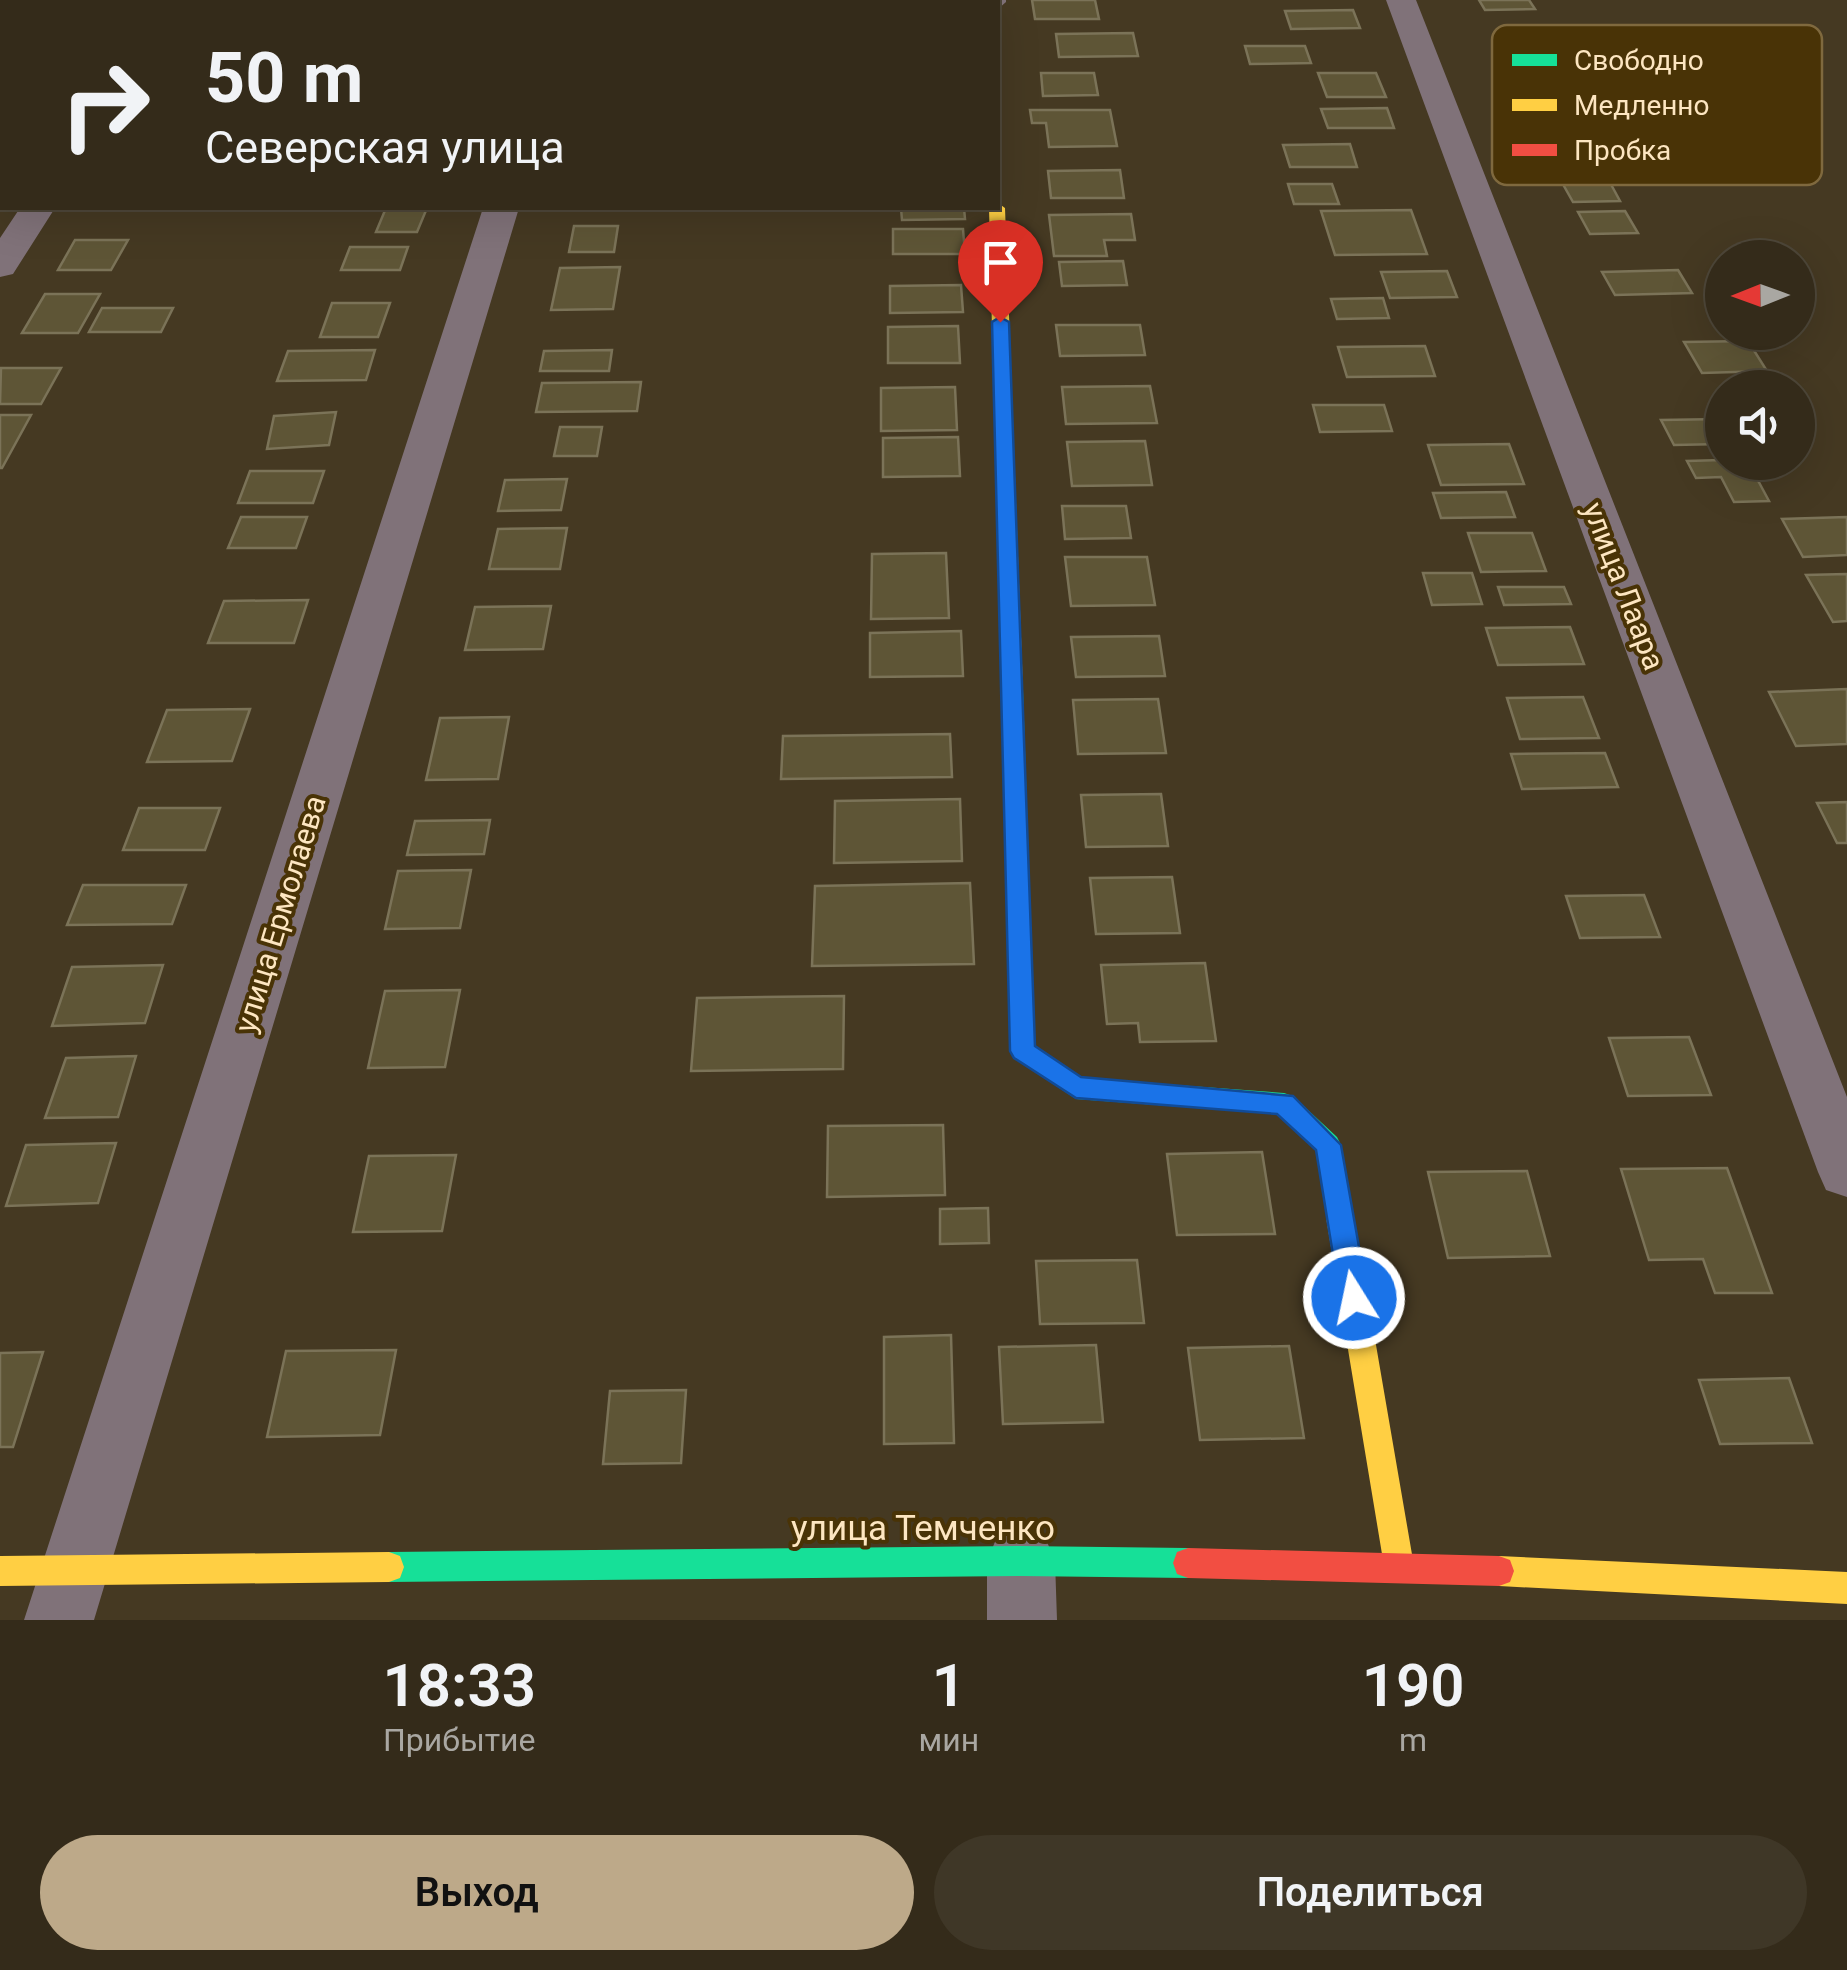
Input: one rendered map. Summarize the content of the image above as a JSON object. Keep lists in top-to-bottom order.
{
  "streets": {
    "street": ["улица Лаара", "улица Ермолаева", "улица Темченко"]
  },
  "crossings": [
    ["улица Ермолаева", "улица Темченко"]
  ],
  "legend": ["Свободно", "Медленно", "Пробка"],
  "north": "left",
  "page": {
    "turn": ["50 m", "Северская улица"],
    "eta": [
      "18:33",
      "Прибытие",
      "1",
      "мин",
      "190",
      "m"
    ],
    "buttons": ["Выход", "Поделиться"]
  }
}
